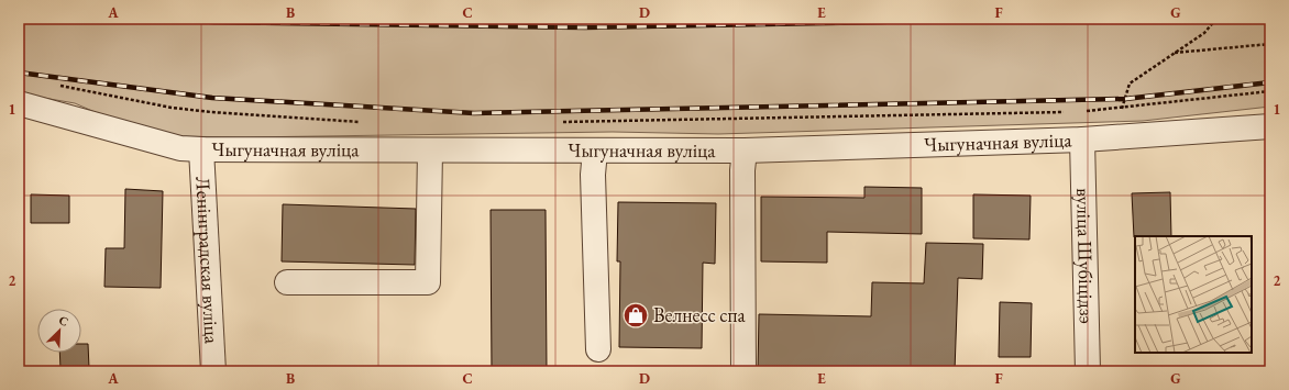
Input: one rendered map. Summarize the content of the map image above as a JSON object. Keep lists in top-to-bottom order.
{
  "streets": {
    "street": ["Чыгуначная вуліца", "вуліца Шубіцідзэ", "Ленінградская вуліца"]
  },
  "crossings": [
    ["Чыгуначная вуліца", "вуліца Шубіцідзэ"],
    ["Чыгуначная вуліца", "Ленінградская вуліца"]
  ],
  "places": {
    "shop": ["Велнесс спа"]
  },
  "north": "top right",
  "grid": {
    "columns": [
      "A",
      "B",
      "C",
      "D",
      "E",
      "F",
      "G"
    ],
    "rows": ["1", "2"]
  }
}
